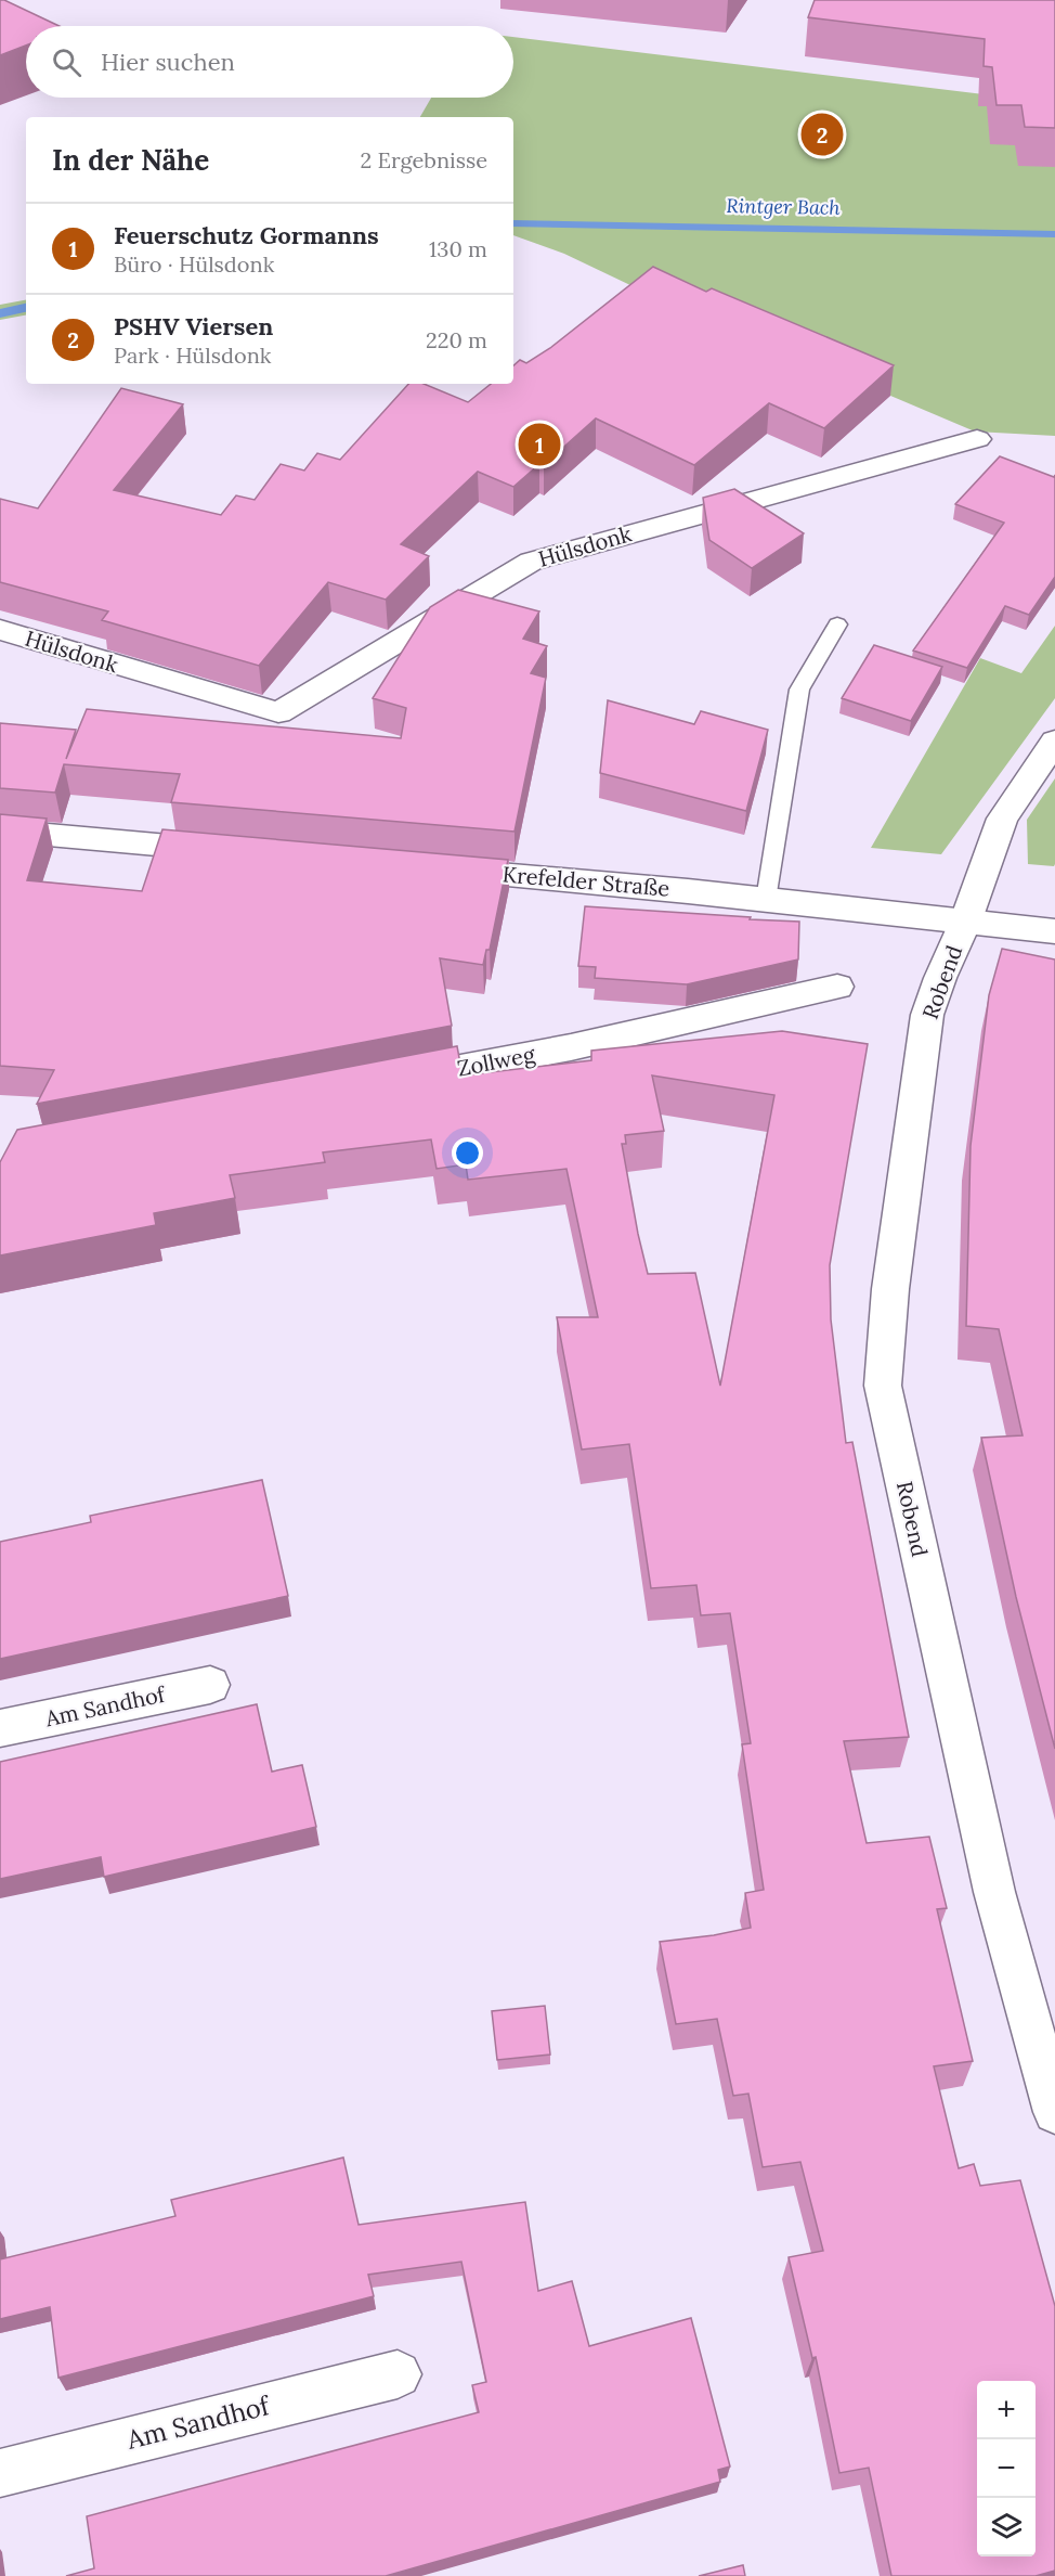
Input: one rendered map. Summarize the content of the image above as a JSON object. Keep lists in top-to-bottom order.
{
  "streets": {
    "street": [
      "Hülsdonk",
      "Krefelder Straße",
      "Robend",
      "Zollweg",
      "Am Sandhof"
    ]
  },
  "crossings": [
    ["Krefelder Straße", "Robend"]
  ],
  "water": ["Rintger Bach"],
  "page": {
    "search": "Hier suchen",
    "pins": ["2", "1"],
    "heading": ["In der Nähe", "2 Ergebnisse"],
    "list": [
      {
        "mark": "1",
        "name": "Feuerschutz Gormanns",
        "note": "Büro · Hülsdonk",
        "value": "130 m"
      },
      {
        "mark": "2",
        "name": "PSHV Viersen",
        "note": "Park · Hülsdonk",
        "value": "220 m"
      }
    ],
    "map_buttons": ["+", "−"]
  }
}
